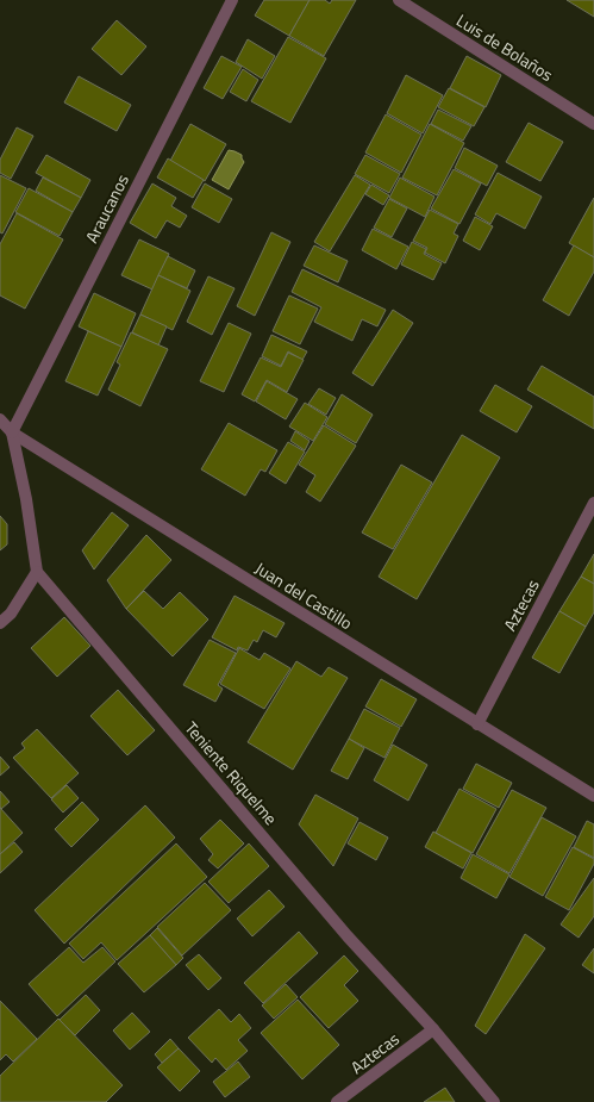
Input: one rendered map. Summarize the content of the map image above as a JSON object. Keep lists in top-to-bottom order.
{
  "streets": {
    "street": [
      "Luis de Bolaños",
      "Araucanos",
      "Juan del Castillo",
      "Aztecas",
      "Teniente Riquelme"
    ]
  },
  "crossings": [
    ["Araucanos", "Juan del Castillo"],
    ["Juan del Castillo", "Aztecas"],
    ["Aztecas", "Teniente Riquelme"]
  ]
}
